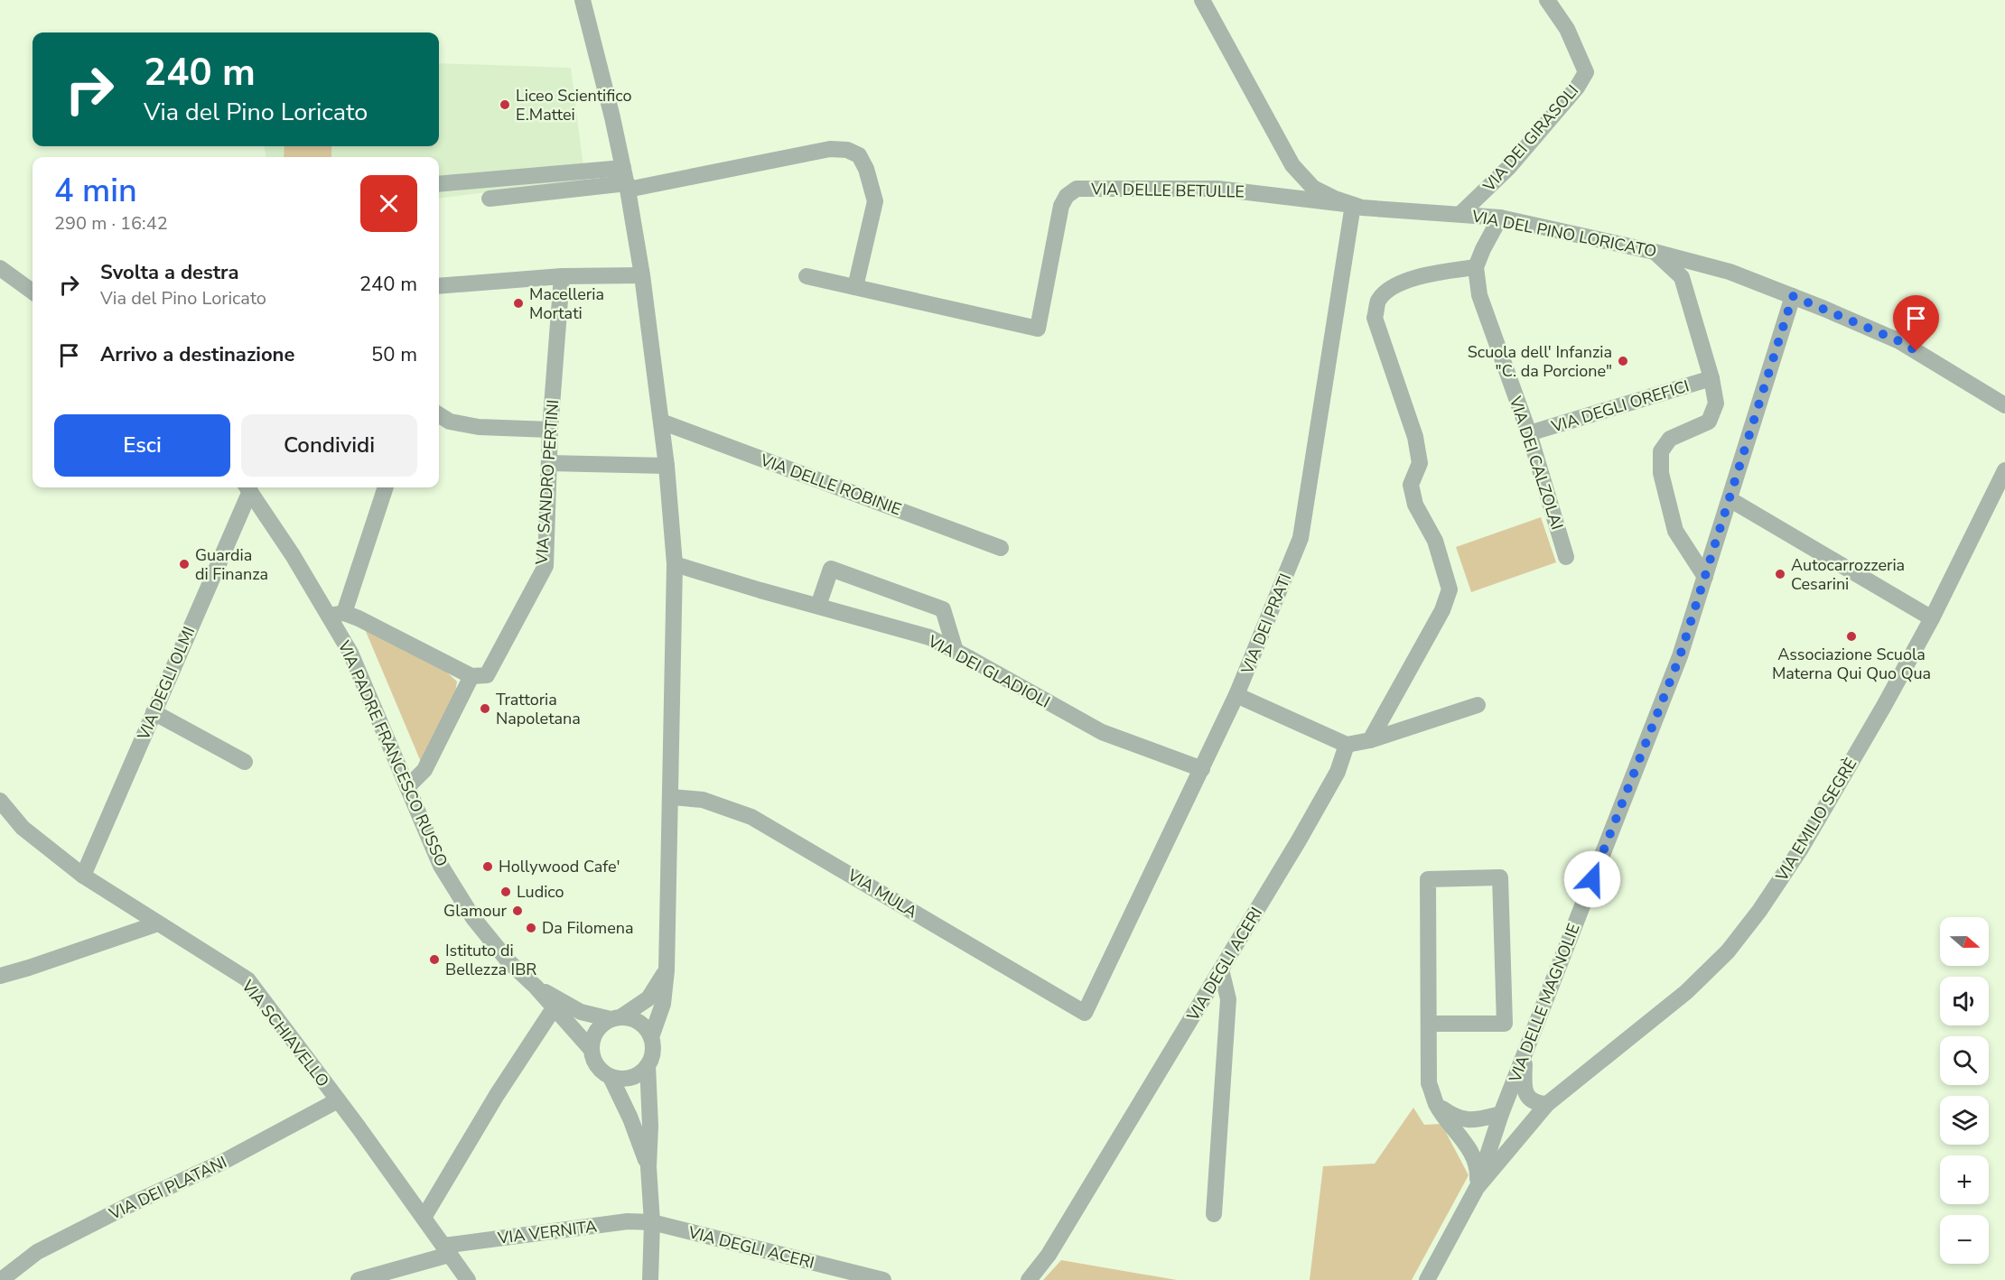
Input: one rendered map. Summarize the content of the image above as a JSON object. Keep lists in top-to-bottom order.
{
  "streets": {
    "street": [
      "VIA DEI GIRASOLI",
      "VIA DELLE BETULLE",
      "VIA DEL PINO LORICATO",
      "VIA DEGLI OREFICI",
      "VIA DEI CALZOLAI",
      "VIA SANDRO PERTINI",
      "VIA DELLE ROBINIE",
      "VIA DEI PRATI",
      "VIA DEI GLADIOLI",
      "VIA DEGLI OLMI",
      "VIA PADRE FRANCESCO RUSSO",
      "VIA EMILIO SEGRÈ",
      "VIA MULA",
      "VIA DEGLI ACERI",
      "VIA DELLE MAGNOLIE",
      "VIA SCHIAVELLO",
      "VIA DEI PLATANI",
      "VIA VERNITA"
    ]
  },
  "crossings": [
    ["VIA DEI GIRASOLI", "VIA DEL PINO LORICATO"],
    ["VIA DELLE BETULLE", "VIA DEL PINO LORICATO"],
    ["VIA DELLE BETULLE", "VIA DEI PRATI"],
    ["VIA DEL PINO LORICATO", "VIA DEI PRATI"],
    ["VIA DEL PINO LORICATO", "VIA DELLE MAGNOLIE"],
    ["VIA DEGLI OREFICI", "VIA DEI CALZOLAI"],
    ["VIA DEI PRATI", "VIA DEI GLADIOLI"],
    ["VIA DEI PRATI", "VIA MULA"],
    ["VIA DEGLI OLMI", "VIA PADRE FRANCESCO RUSSO"],
    ["VIA DEGLI OLMI", "VIA SCHIAVELLO"],
    ["VIA EMILIO SEGRÈ", "VIA DELLE MAGNOLIE"],
    ["VIA DEGLI ACERI", "VIA VERNITA"],
    ["VIA SCHIAVELLO", "VIA DEI PLATANI"],
    ["VIA SCHIAVELLO", "VIA VERNITA"]
  ],
  "places": [
    "Liceo Scientifico E.Mattei",
    "Macelleria Mortati",
    "Scuola dell' Infanzia \"C. da Porcione\"",
    "Guardia di Finanza",
    "Autocarrozzeria Cesarini",
    "Associazione Scuola Materna Qui Quo Qua",
    "Trattoria Napoletana",
    "Hollywood Cafe'",
    "Ludico",
    "Glamour",
    "Da Filomena",
    "Istituto di Bellezza IBR"
  ],
  "north": "right",
  "page": {
    "turn": ["240 m", "Via del Pino Loricato"],
    "heading": ["4 min", "290 m · 16:42"],
    "list": [
      {
        "name": "Svolta a destra",
        "note": "Via del Pino Loricato",
        "value": "240 m"
      },
      {
        "name": "Arrivo a destinazione",
        "value": "50 m"
      }
    ],
    "buttons": ["Esci", "Condividi"],
    "map_buttons": ["+", "−"]
  }
}
